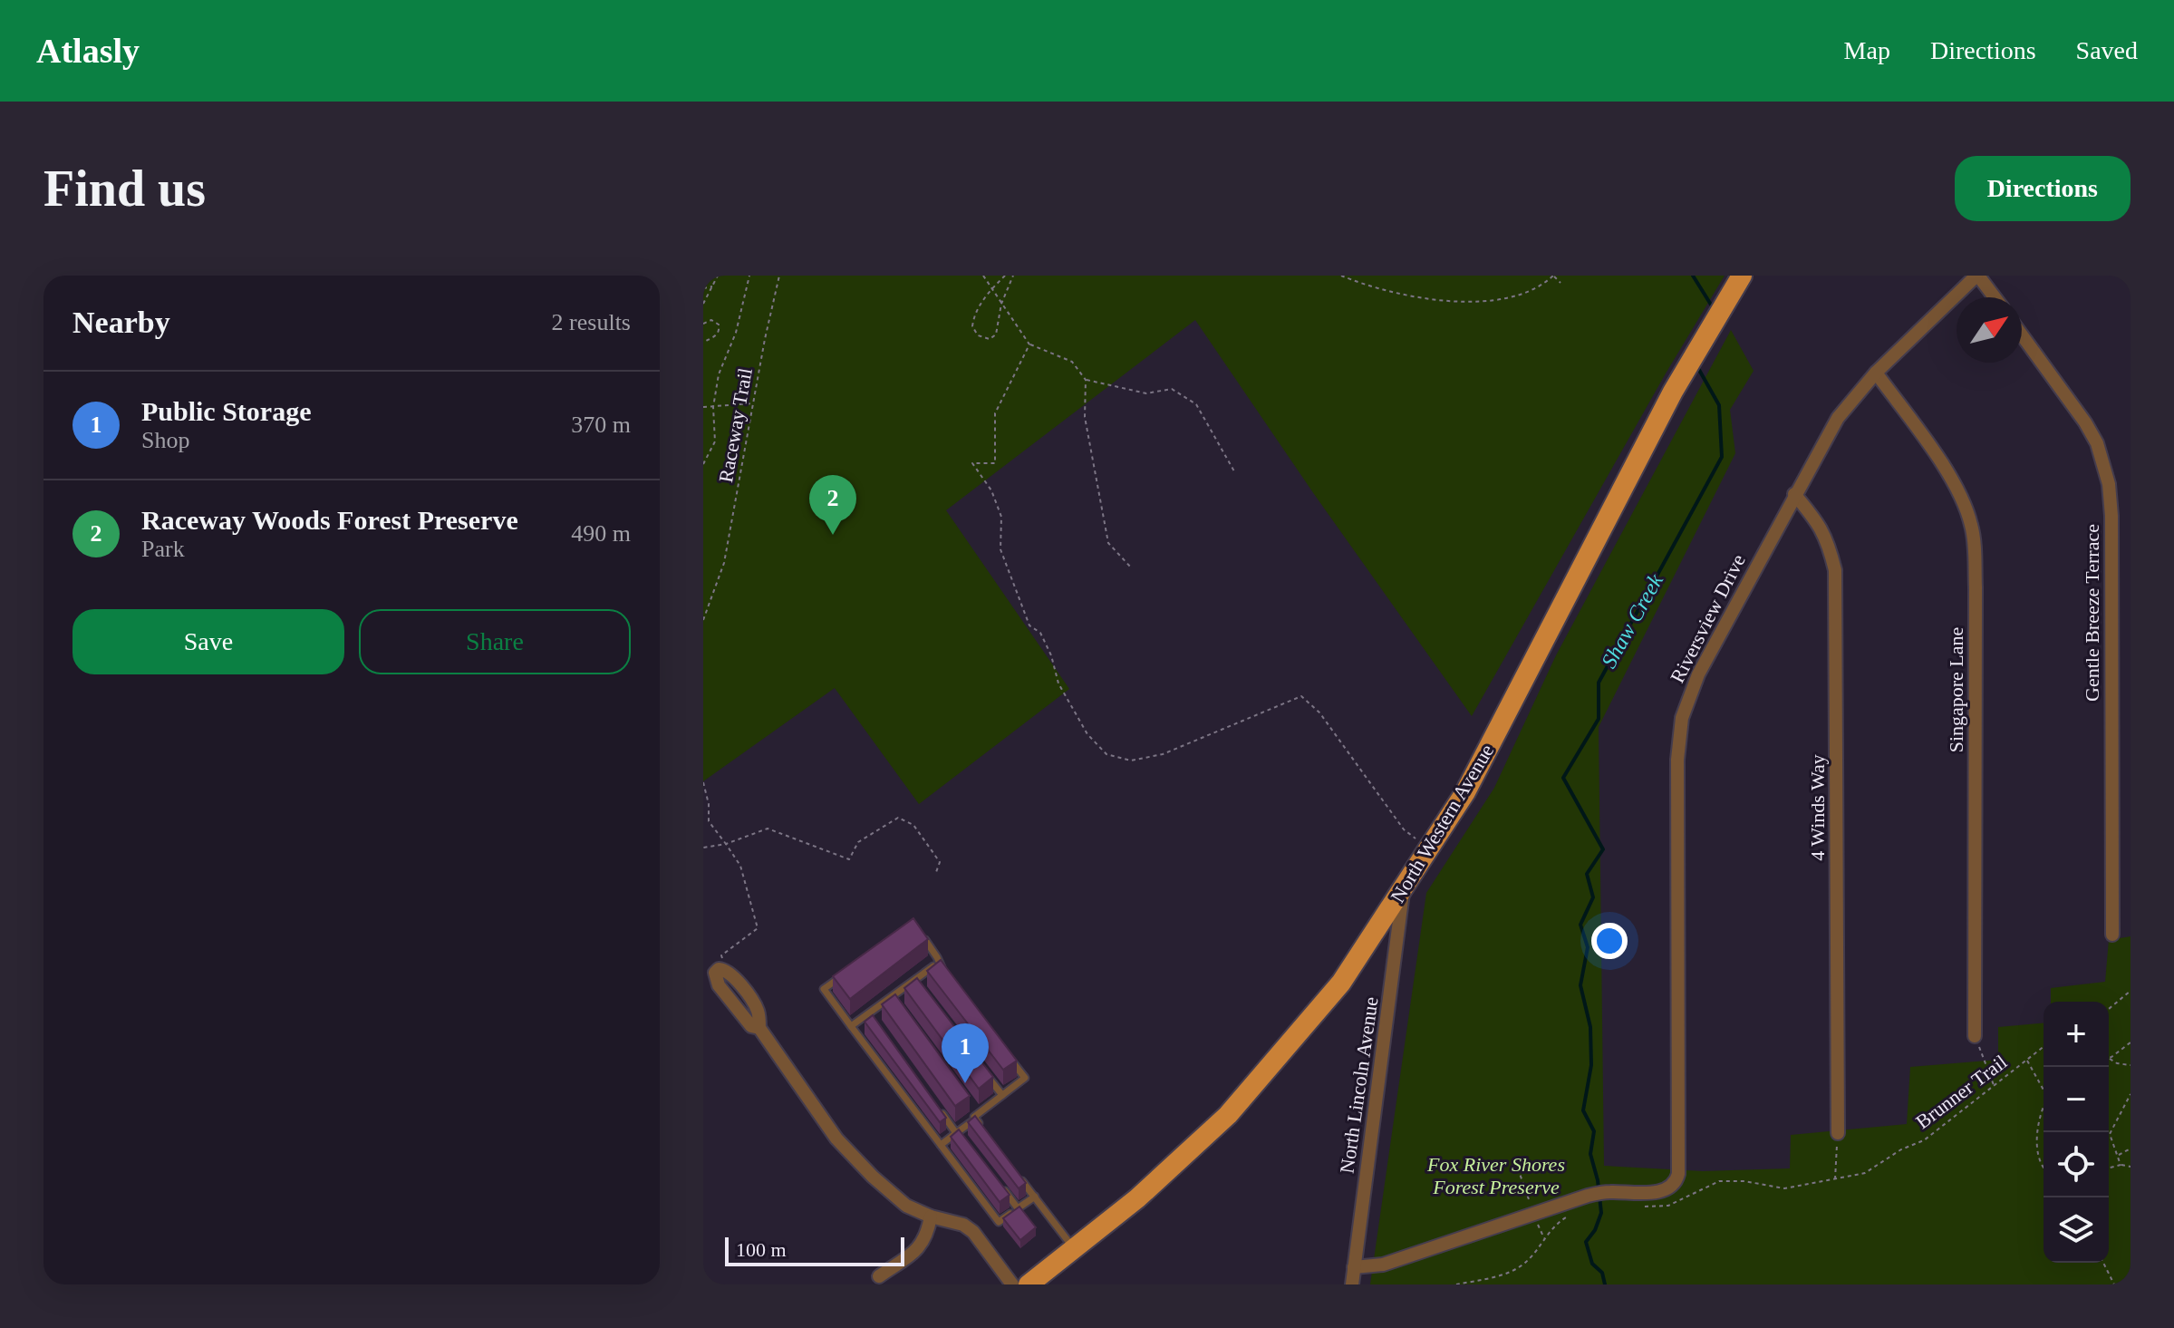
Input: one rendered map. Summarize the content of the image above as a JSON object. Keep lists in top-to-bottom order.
{
  "streets": {
    "main road": ["North Western Avenue"],
    "street": [
      "Gentle Breeze Terrace",
      "Riversview Drive",
      "Singapore Lane",
      "4 Winds Way",
      "North Lincoln Avenue"
    ],
    "path": ["Raceway Trail", "Brunner Trail"]
  },
  "crossings": [
    ["Riversview Drive", "Singapore Lane"],
    ["Riversview Drive", "4 Winds Way"],
    ["North Western Avenue", "North Lincoln Avenue"]
  ],
  "water": ["Shaw Creek"],
  "parks": ["Fox River Shores Forest Preserve"],
  "scale_bar": "100 m",
  "north": "top right",
  "page": {
    "header": "Atlasly",
    "nav": ["Map", "Directions", "Saved"],
    "buttons": [
      "Directions",
      ["Save", "Share"]
    ],
    "title": "Find us",
    "heading": ["Nearby", "2 results"],
    "list": [
      {
        "mark": "1",
        "name": "Public Storage",
        "note": "Shop",
        "value": "370 m"
      },
      {
        "mark": "2",
        "name": "Raceway Woods Forest Preserve",
        "note": "Park",
        "value": "490 m"
      }
    ],
    "pins": ["2", "1"],
    "map_buttons": ["+", "−"],
    "scale": "100 m"
  }
}
